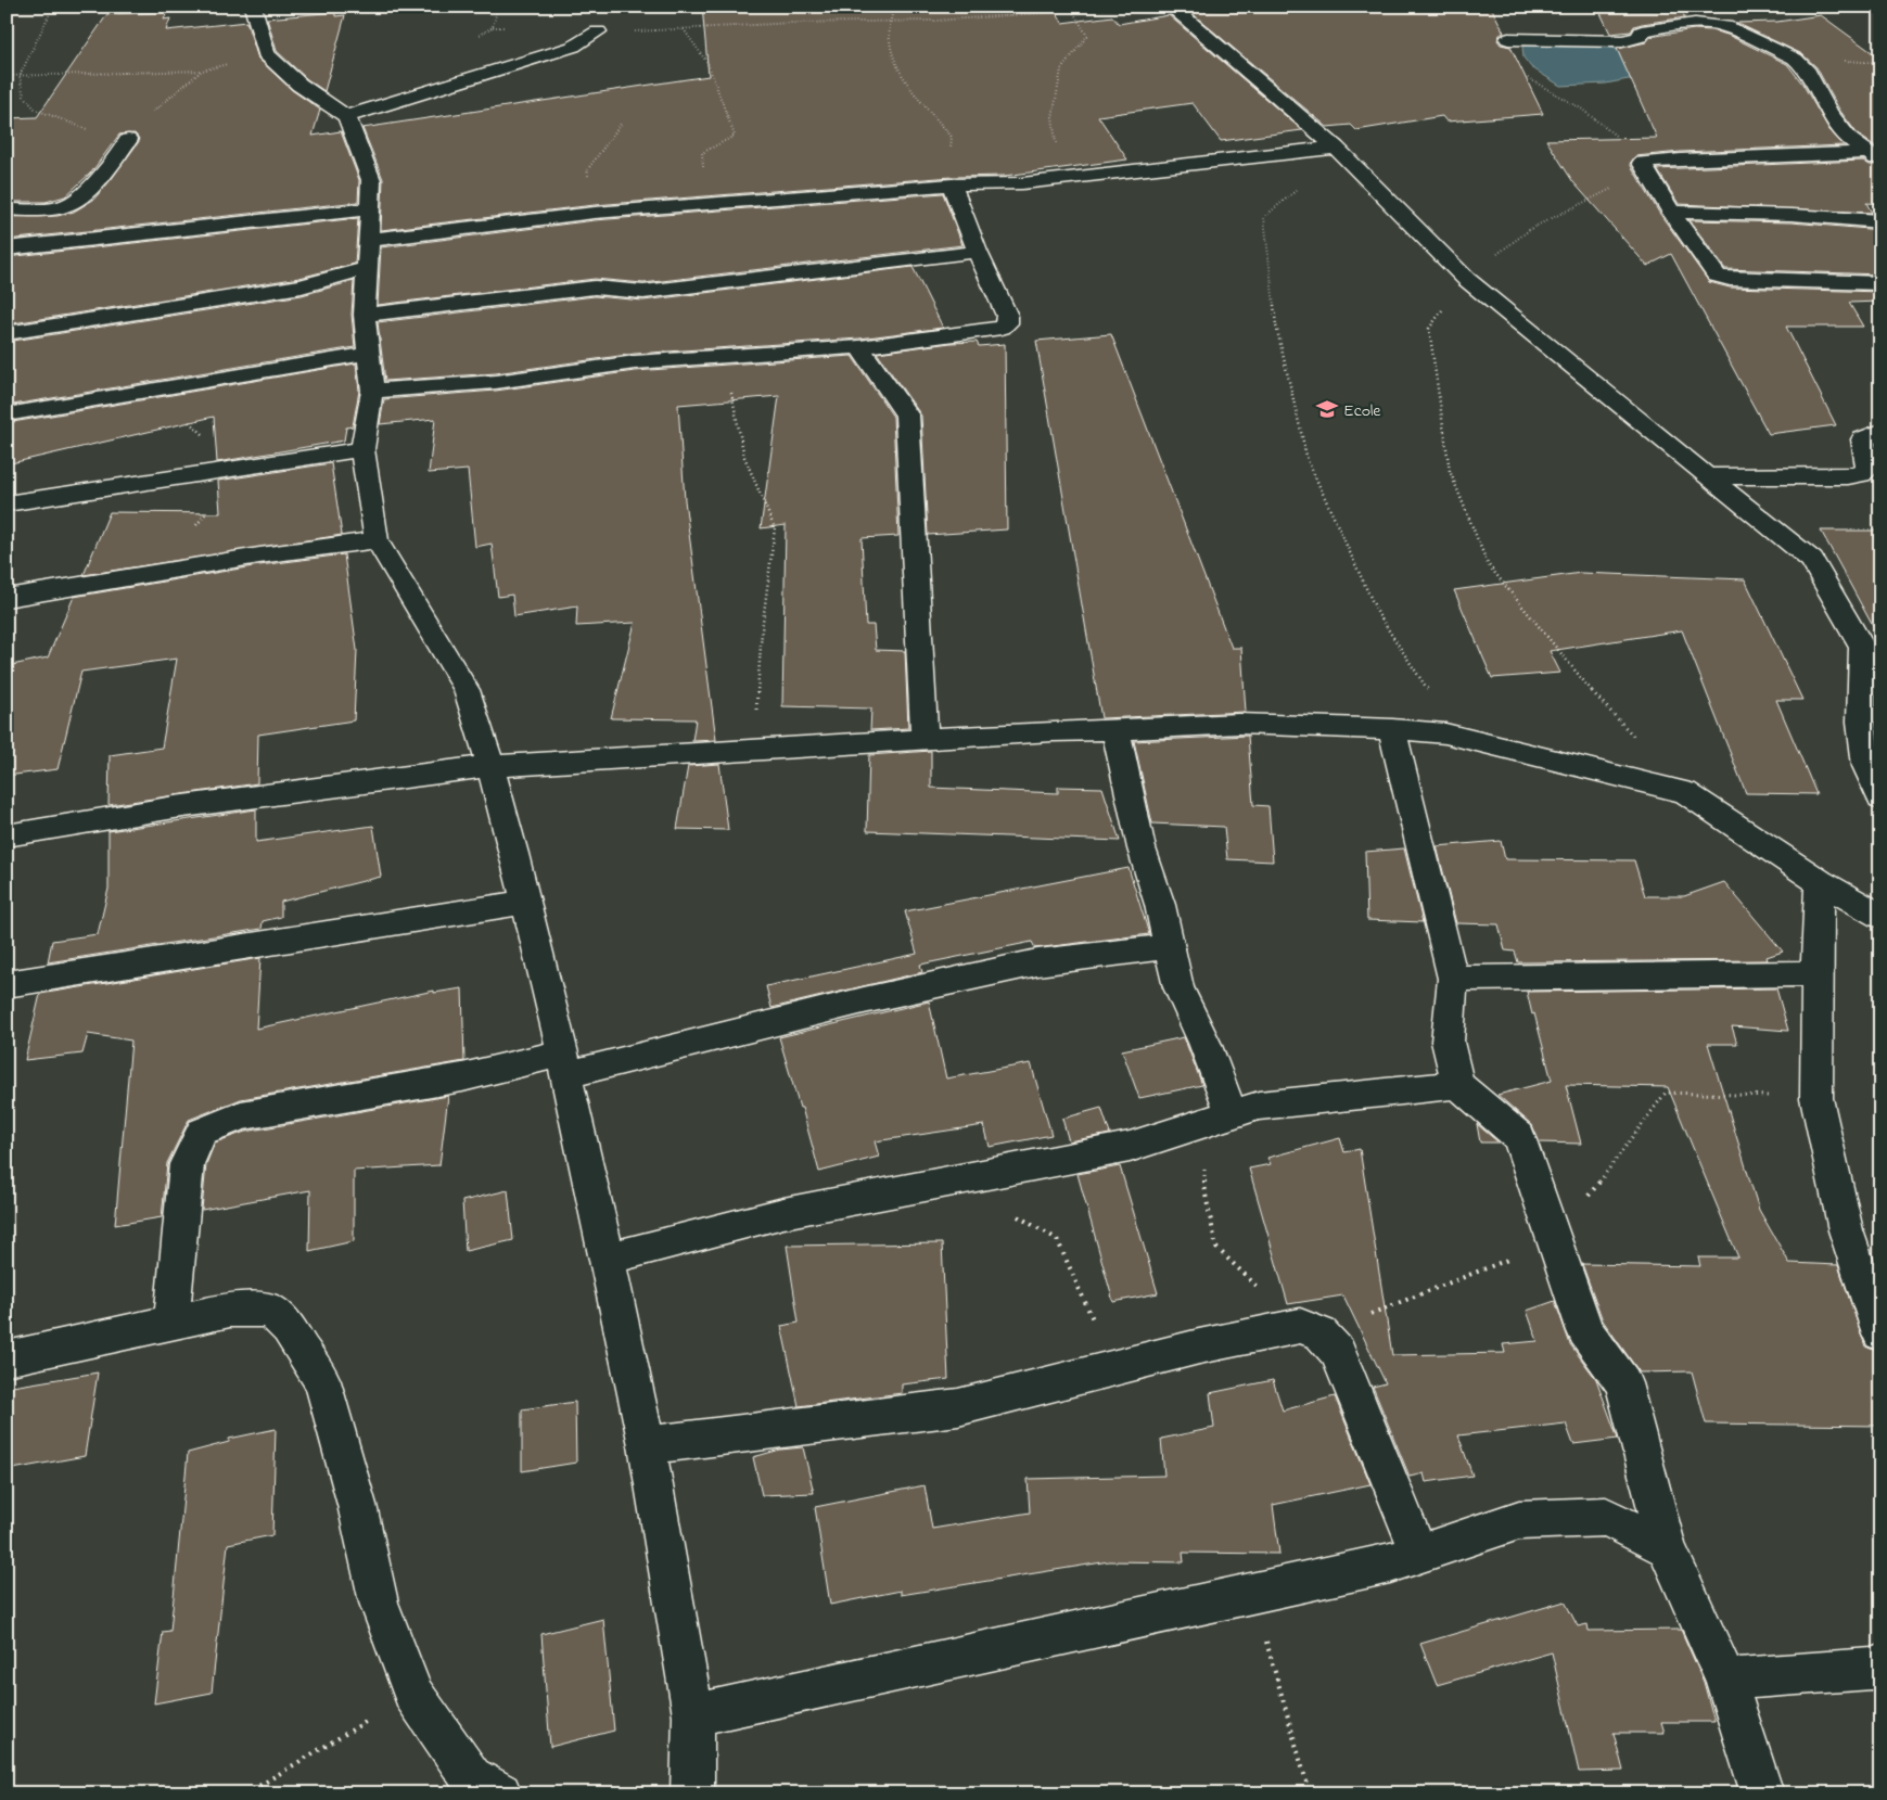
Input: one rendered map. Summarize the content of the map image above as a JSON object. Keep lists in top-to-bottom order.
{
  "places": {
    "school or university": ["Ecole"]
  }
}
